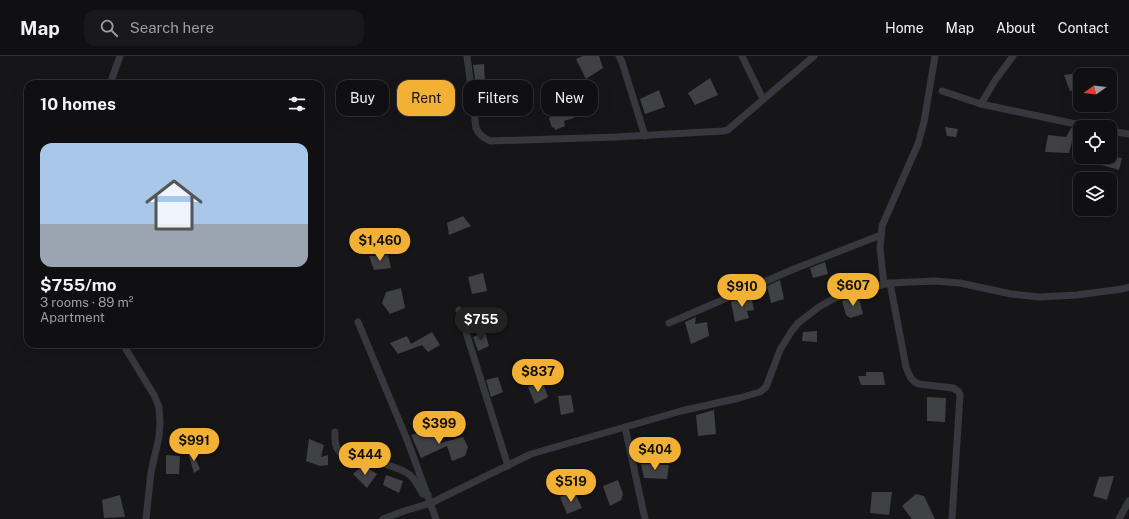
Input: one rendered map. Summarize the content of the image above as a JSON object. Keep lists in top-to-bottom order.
{
  "north": "left",
  "page": {
    "header": "Map",
    "search": "Search here",
    "nav": [
      "Home",
      "Map",
      "About",
      "Contact"
    ],
    "chip": [
      "Buy",
      "Rent",
      "Filters",
      "New"
    ],
    "heading": "10 homes",
    "list": [
      {
        "name": "$755/mo",
        "note": "3 rooms · 89 m² · Apartment"
      }
    ],
    "price": [
      "$1,460",
      "$607",
      "$910",
      "$755",
      "$837",
      "$399",
      "$991",
      "$404",
      "$444",
      "$519"
    ]
  }
}
